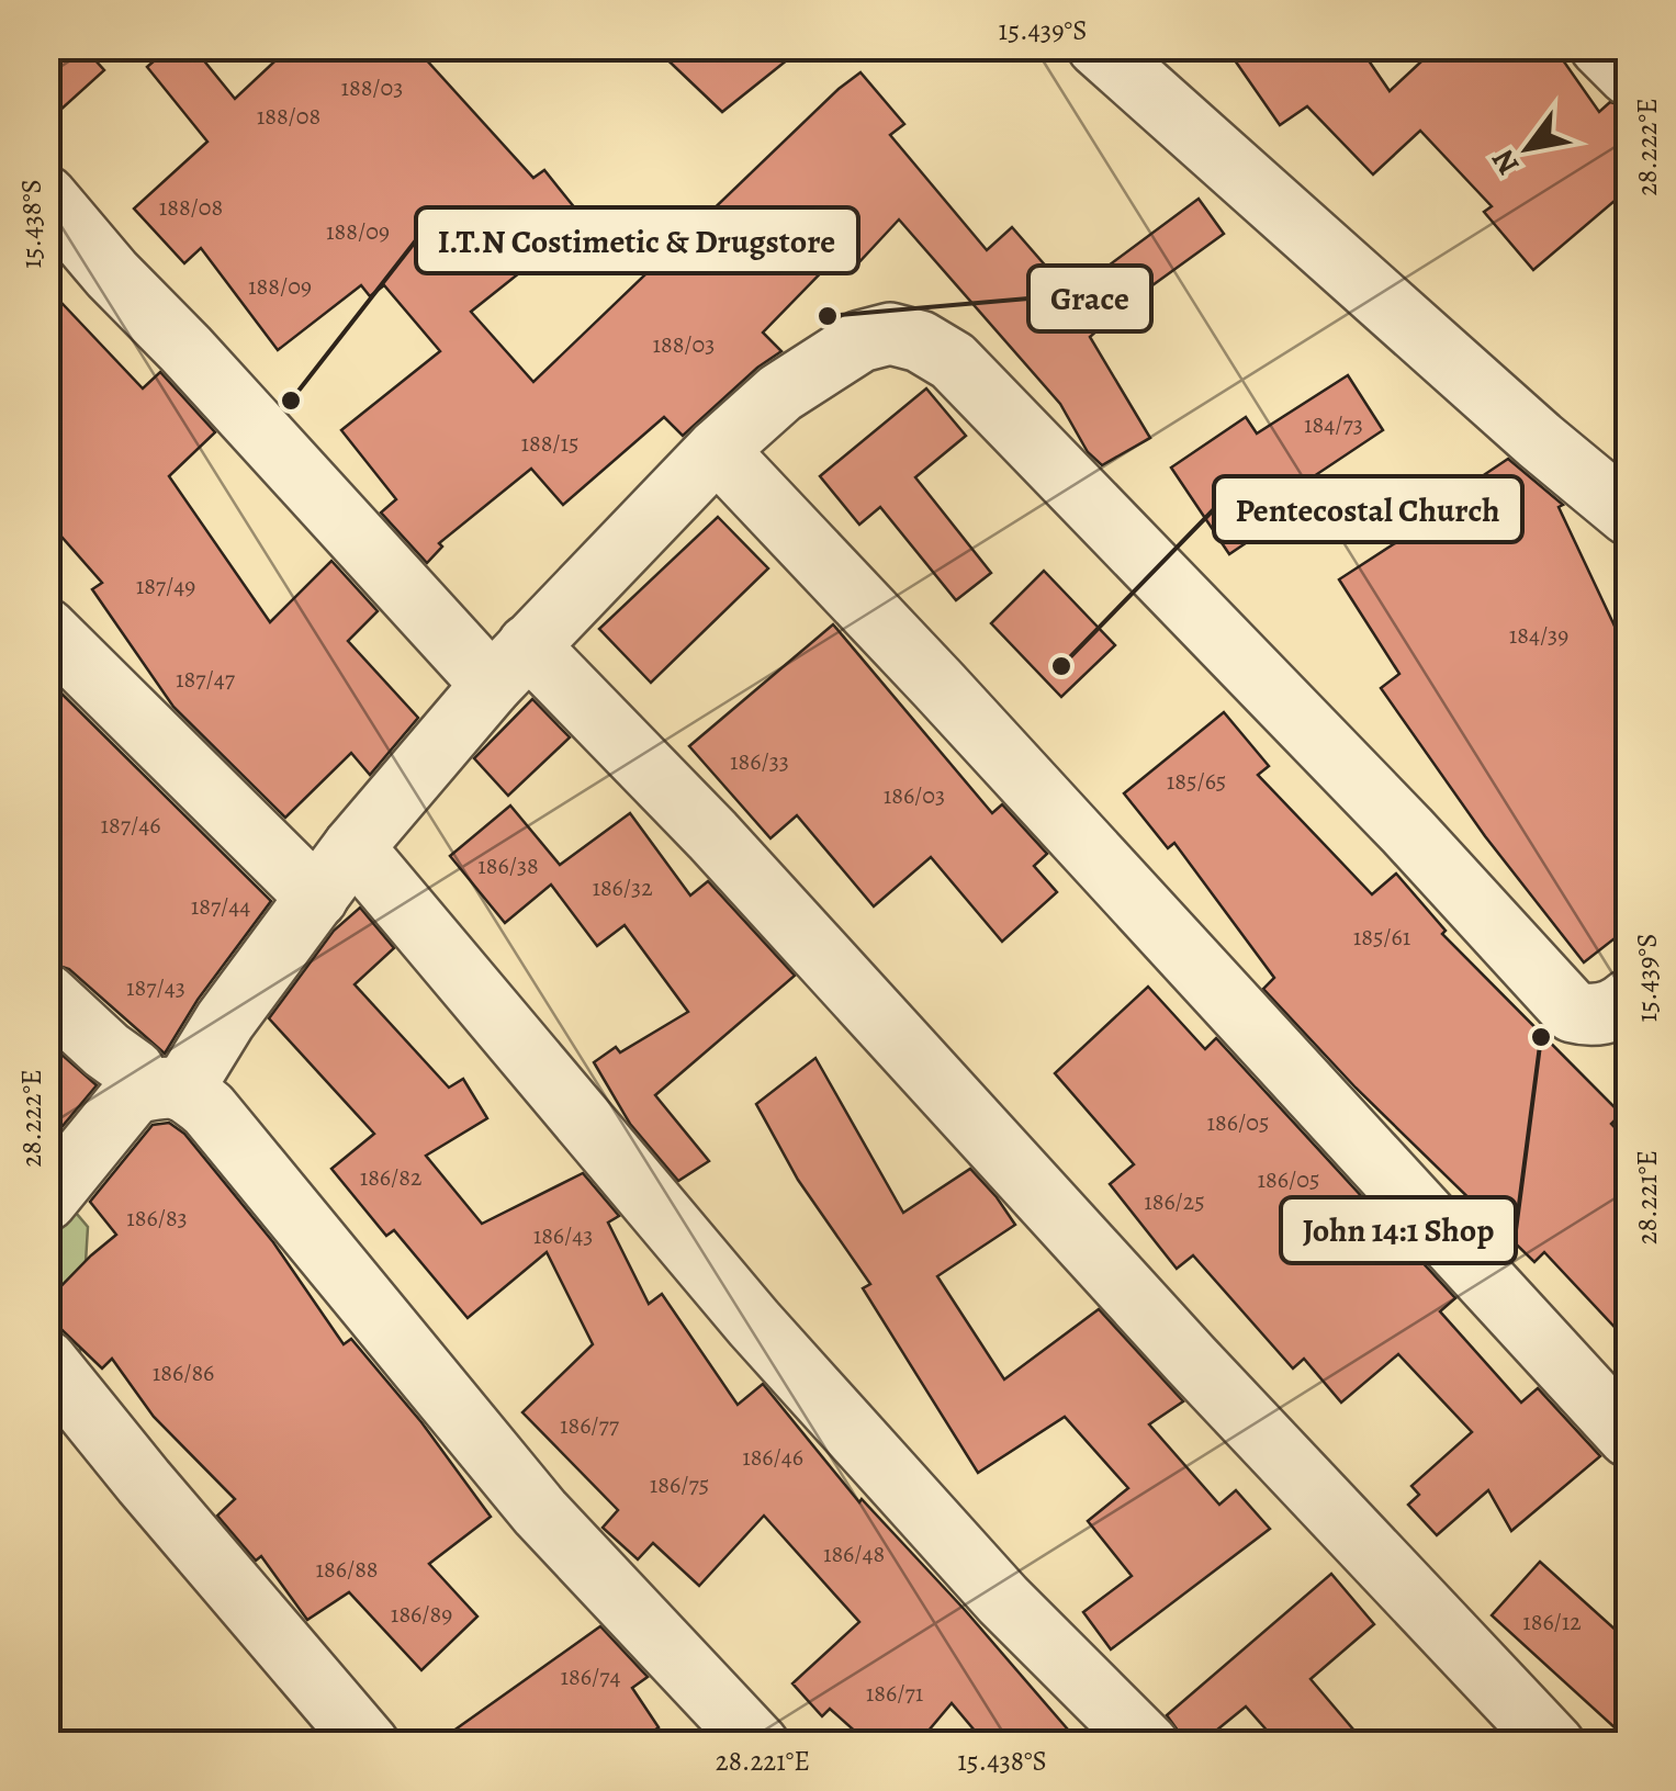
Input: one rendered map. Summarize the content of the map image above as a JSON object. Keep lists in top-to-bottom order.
{
  "places": [
    "Grace",
    "I.T.N Costimetic & Drugstore",
    "Pentecostal Church",
    "John 14:1 Shop"
  ],
  "house_numbers": [
    "188/03",
    "188/08",
    "188/08",
    "188/09",
    "188/09",
    "188/03",
    "184/73",
    "188/15",
    "187/49",
    "184/39",
    "187/47",
    "186/33",
    "185/65",
    "186/03",
    "187/46",
    "186/38",
    "186/32",
    "187/44",
    "185/61",
    "187/43",
    "186/05",
    "186/82",
    "186/05",
    "186/25",
    "186/83",
    "186/43",
    "186/86",
    "186/77",
    "186/46",
    "186/75",
    "186/48",
    "186/88",
    "186/89",
    "186/12",
    "186/74",
    "186/71"
  ],
  "north": "bottom left",
  "coordinates": [
    "15.439°S",
    "28.222°E",
    "15.438°S",
    "28.221°E"
  ]
}
